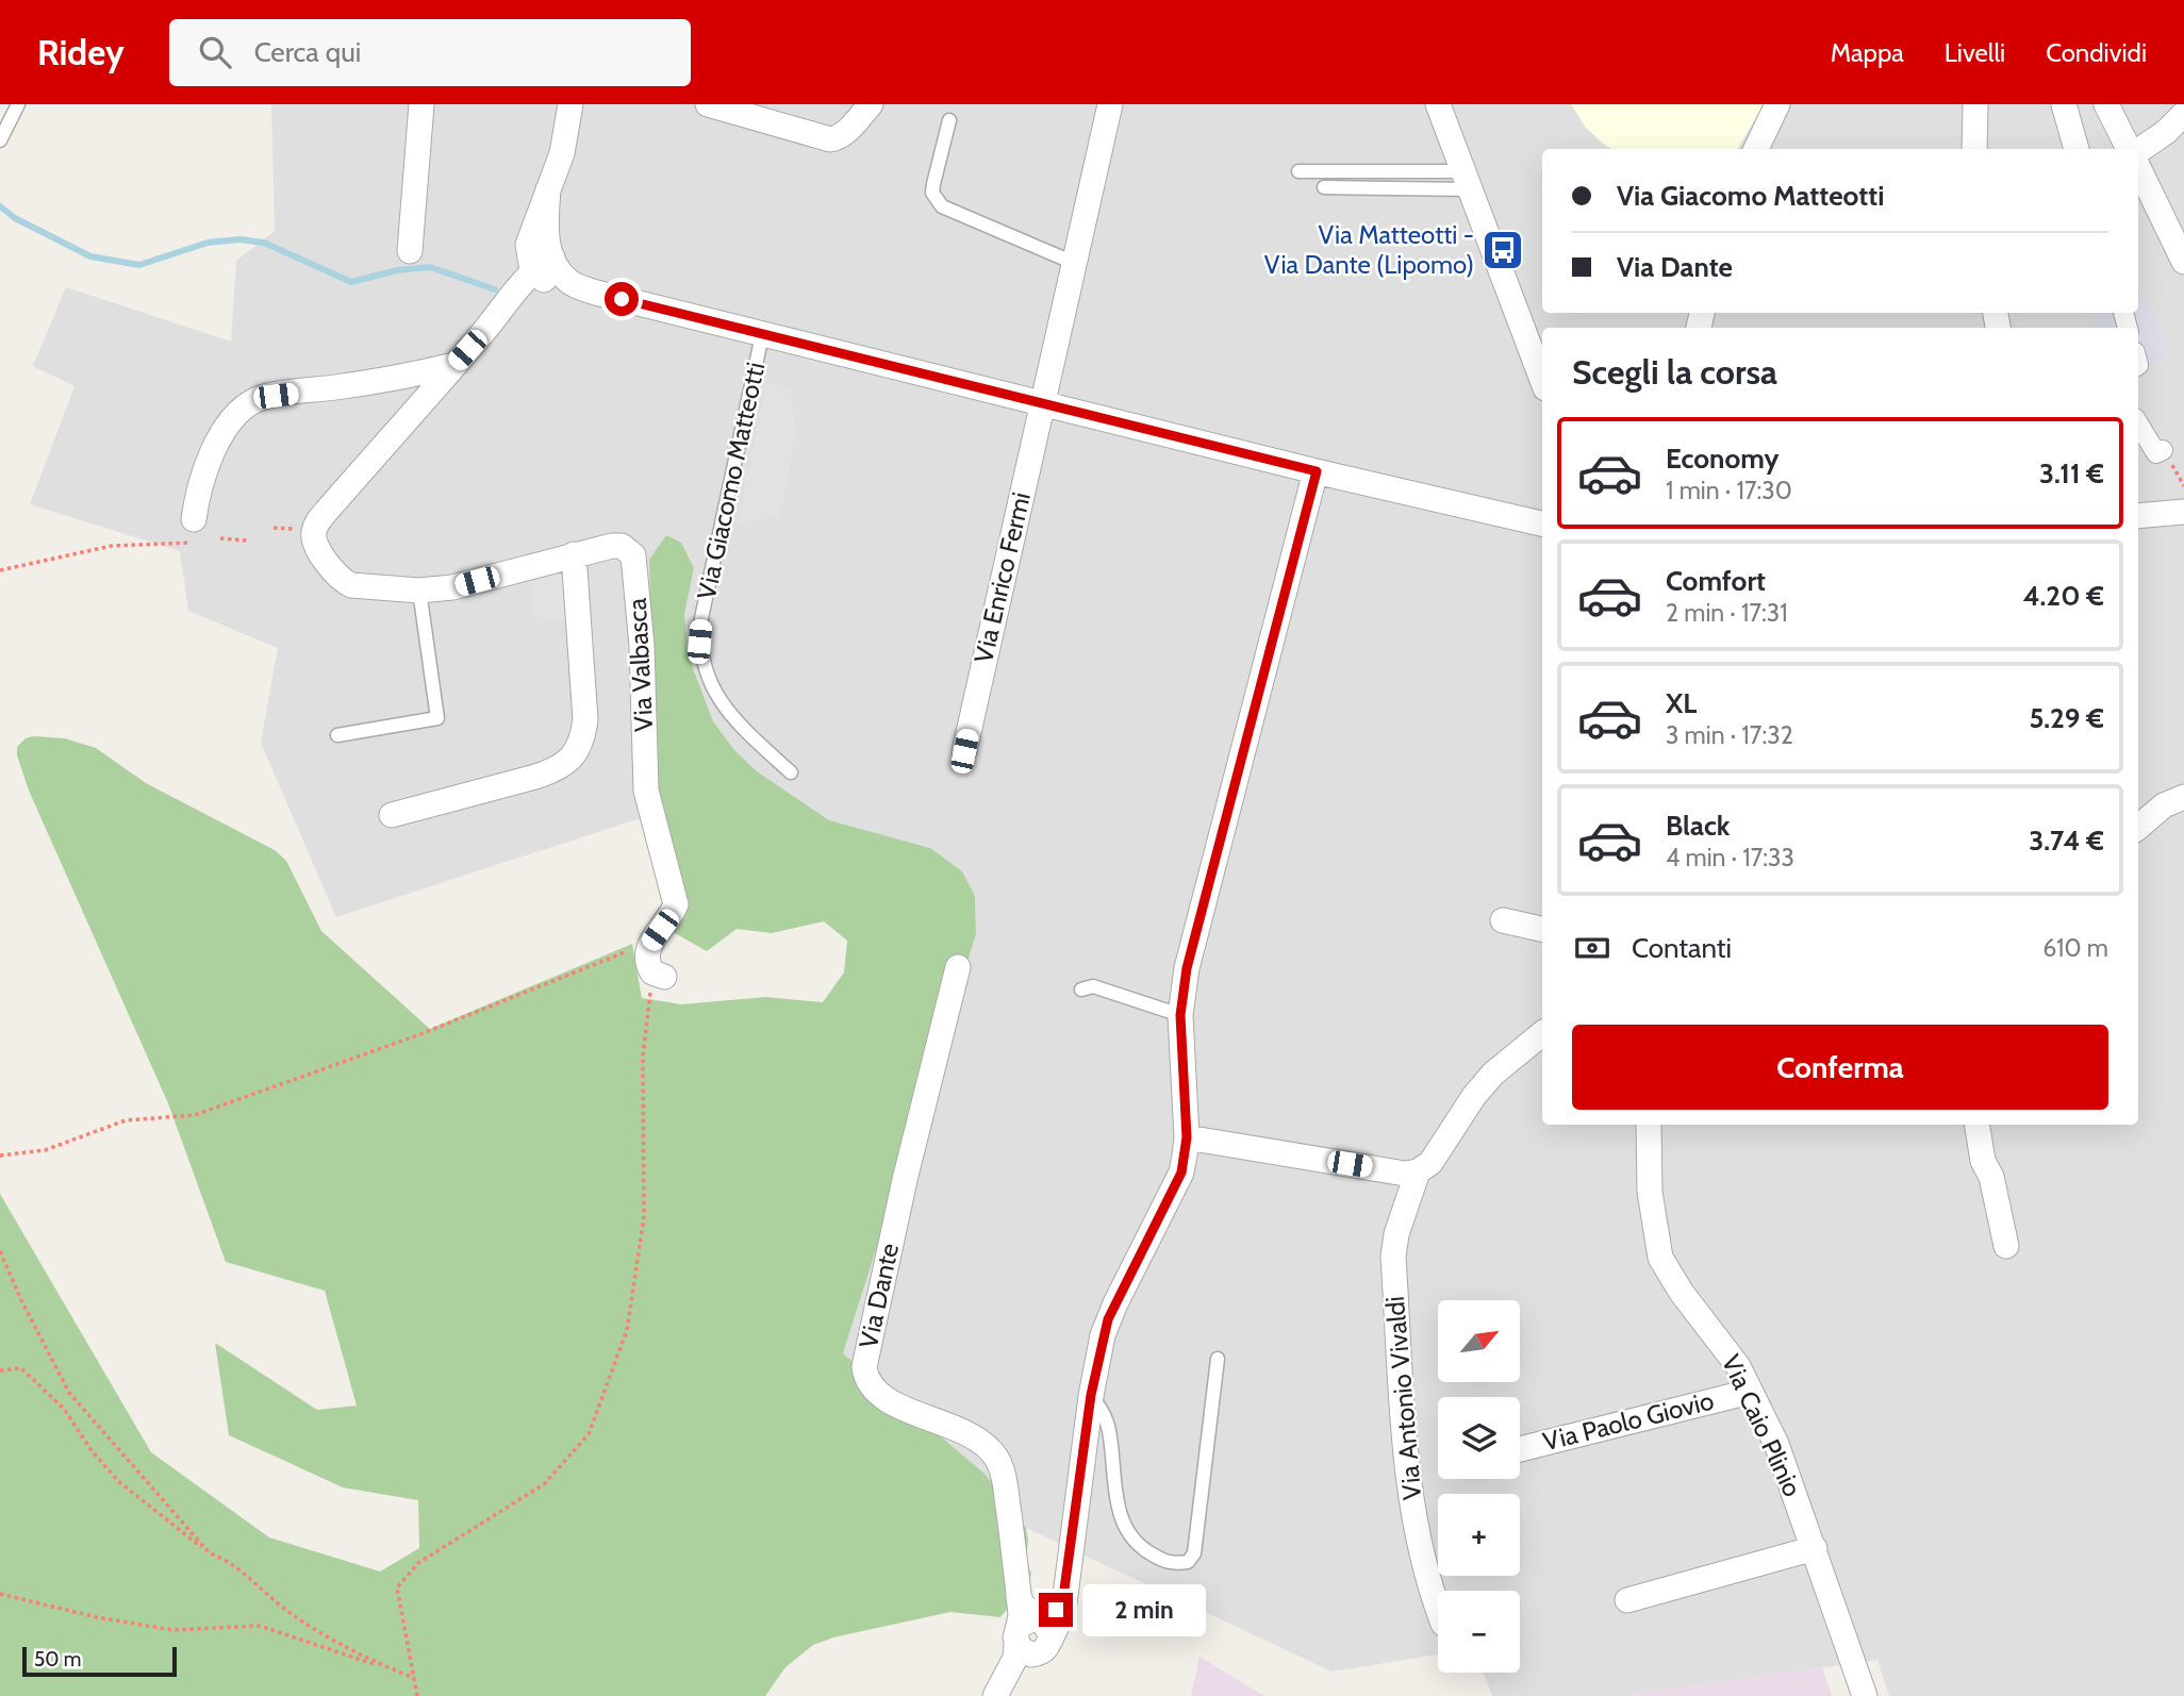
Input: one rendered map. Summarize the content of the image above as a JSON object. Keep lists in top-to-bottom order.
{
  "streets": {
    "street": [
      "Via Giacomo Matteotti",
      "Via Enrico Fermi",
      "Via Valbasca",
      "Via Dante",
      "Via Antonio Vivaldi",
      "Via Paolo Giovio",
      "Via Caio Plinio"
    ]
  },
  "crossings": [
    ["Via Giacomo Matteotti", "Via Enrico Fermi"],
    ["Via Giacomo Matteotti", "Via Valbasca"],
    ["Via Paolo Giovio", "Via Caio Plinio"]
  ],
  "places": {
    "bus stop": ["Via Matteotti - Via Dante (Lipomo)"]
  },
  "scale_bar": "50 m",
  "north": "top right",
  "page": {
    "header": "Ridey",
    "search": "Cerca qui",
    "nav": ["Mappa", "Livelli", "Condividi"],
    "banner": ["Via Giacomo Matteotti", "Via Dante"],
    "heading": "Scegli la corsa",
    "list": [
      {
        "name": "Economy",
        "note": "1 min · 17:30",
        "value": "3.11 €"
      },
      {
        "name": "Comfort",
        "note": "2 min · 17:31",
        "value": "4.20 €"
      },
      {
        "name": "XL",
        "note": "3 min · 17:32",
        "value": "5.29 €"
      },
      {
        "name": "Black",
        "note": "4 min · 17:33",
        "value": "3.74 €"
      }
    ],
    "pay": ["Contanti", "610 m"],
    "buttons": "Conferma",
    "map_buttons": ["+", "−"],
    "bubble": "2 min",
    "scale": "50 m"
  }
}
